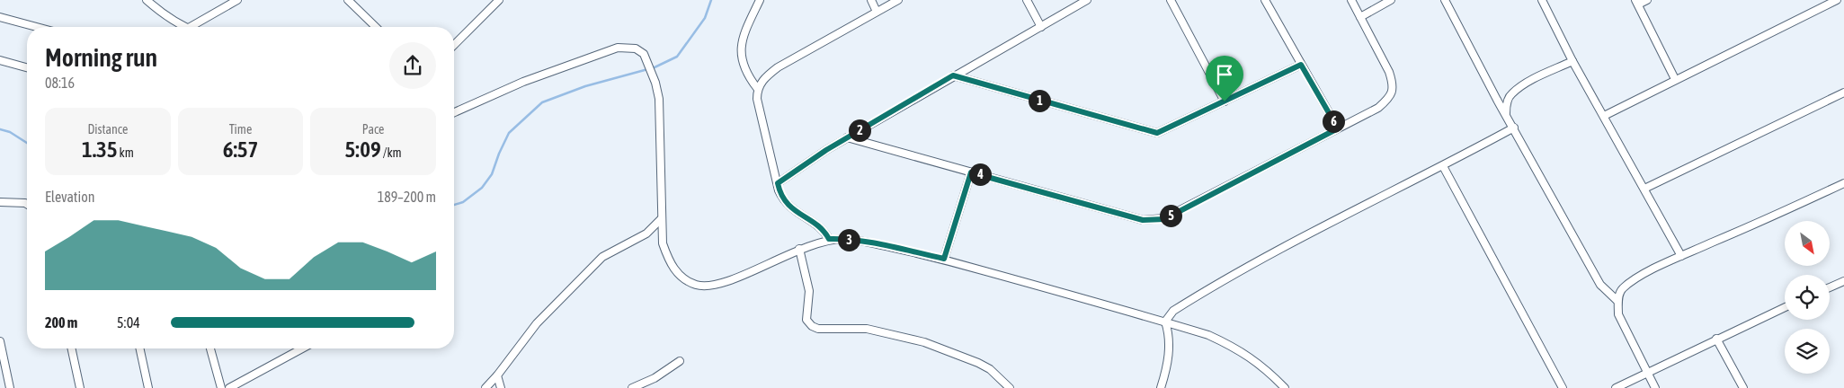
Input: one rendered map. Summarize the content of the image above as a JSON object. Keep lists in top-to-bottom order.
{
  "north": "bottom right",
  "page": {
    "heading": ["Morning run", "08:16"],
    "pins": [
      "1",
      "6",
      "2",
      "4",
      "5",
      "3"
    ],
    "stats": [
      ["Distance", "1.35 km"],
      ["Time", "6:57"],
      ["Pace", "5:09 /km"]
    ],
    "chart": ["Elevation", "189–200 m"],
    "list": [
      {
        "name": "200 m",
        "note": "5:04"
      }
    ]
  }
}
